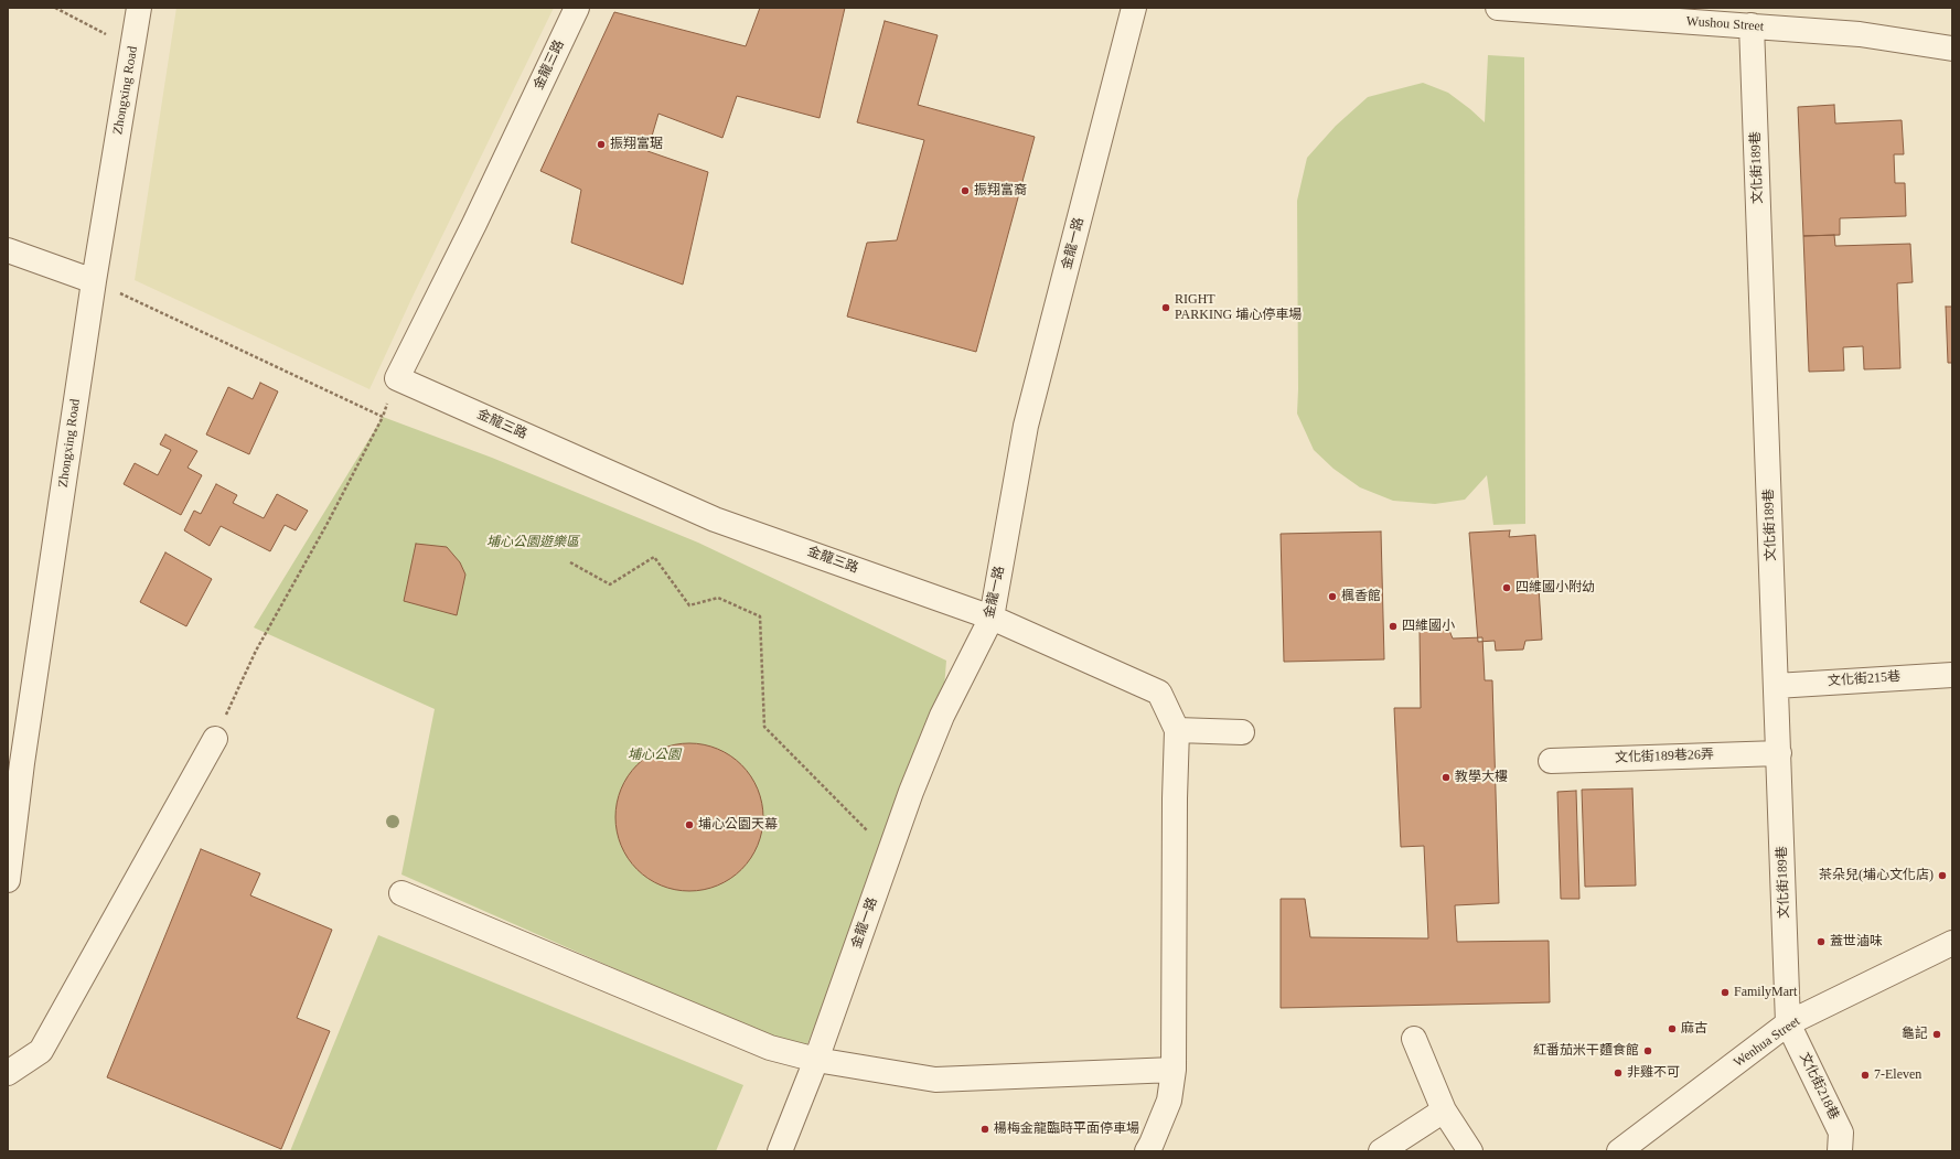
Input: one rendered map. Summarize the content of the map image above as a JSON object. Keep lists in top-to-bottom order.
{
  "streets": {
    "street": [
      "Wushou Street",
      "金龍三路",
      "Zhongxing Road",
      "文化街189巷",
      "金龍一路",
      "文化街215巷",
      "文化街189巷26弄",
      "Wenhua Street",
      "文化街218巷"
    ]
  },
  "crossings": [
    ["Wushou Street", "文化街189巷"],
    ["金龍三路", "金龍一路"],
    ["文化街189巷", "文化街215巷"],
    ["文化街189巷", "文化街189巷26弄"],
    ["文化街189巷", "Wenhua Street"],
    ["文化街189巷", "文化街218巷"],
    ["Wenhua Street", "文化街218巷"]
  ],
  "parks": ["埔心公園遊樂區", "埔心公園"],
  "places": [
    "振翔富琚",
    "振翔富裔",
    "RIGHT PARKING 埔心停車場",
    "四維國小附幼",
    "楓香館",
    "四維國小",
    "教學大樓",
    "埔心公園天幕",
    "茶朵兒(埔心文化店)",
    "蓋世滷味",
    "FamilyMart",
    "麻古",
    "龜記",
    "紅番茄米干麵食館",
    "非雞不可",
    "7-Eleven",
    "楊梅金龍臨時平面停車場"
  ]
}
